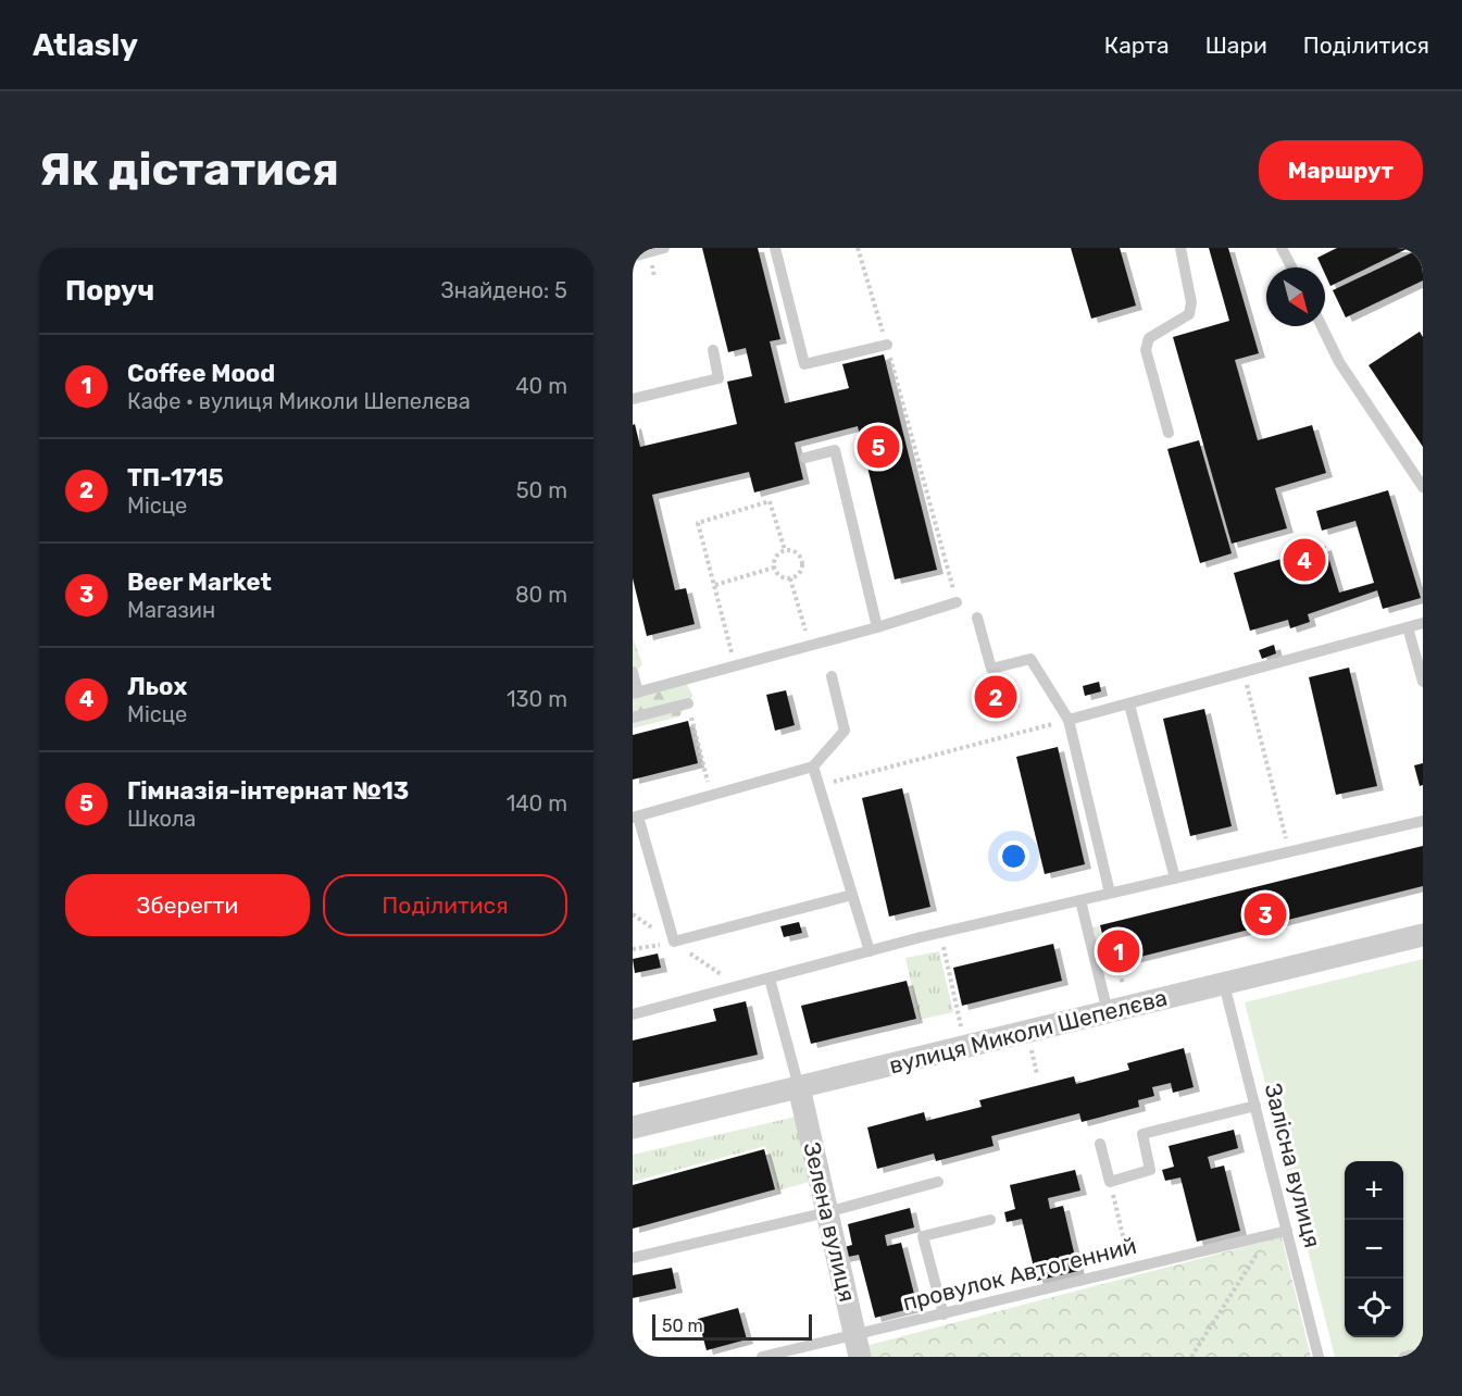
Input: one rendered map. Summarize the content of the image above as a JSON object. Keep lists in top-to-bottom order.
{
  "streets": {
    "street": ["вулиця Миколи Шепелєва", "Зелена вулиця"],
    "lane": ["Залісна вулиця", "провулок Автогенний"]
  },
  "crossings": [
    ["вулиця Миколи Шепелєва", "Залісна вулиця"],
    ["вулиця Миколи Шепелєва", "Зелена вулиця"],
    ["Залісна вулиця", "провулок Автогенний"],
    ["Зелена вулиця", "провулок Автогенний"]
  ],
  "scale_bar": "50 m",
  "north": "bottom right",
  "page": {
    "header": "Atlasly",
    "nav": ["Карта", "Шари", "Поділитися"],
    "buttons": [
      "Маршрут",
      ["Зберегти", "Поділитися"]
    ],
    "title": "Як дістатися",
    "heading": ["Поруч", "Знайдено: 5"],
    "list": [
      {
        "mark": "1",
        "name": "Coffee Mood",
        "note": "Кафе · вулиця Миколи Шепелєва",
        "value": "40 m"
      },
      {
        "mark": "2",
        "name": "ТП-1715",
        "note": "Місце",
        "value": "50 m"
      },
      {
        "mark": "3",
        "name": "Beer Market",
        "note": "Магазин",
        "value": "80 m"
      },
      {
        "mark": "4",
        "name": "Льох",
        "note": "Місце",
        "value": "130 m"
      },
      {
        "mark": "5",
        "name": "Гімназія-інтернат №13",
        "note": "Школа",
        "value": "140 m"
      }
    ],
    "pins": [
      "5",
      "4",
      "2",
      "3",
      "1"
    ],
    "map_buttons": ["+", "−"],
    "scale": "50 m"
  }
}
